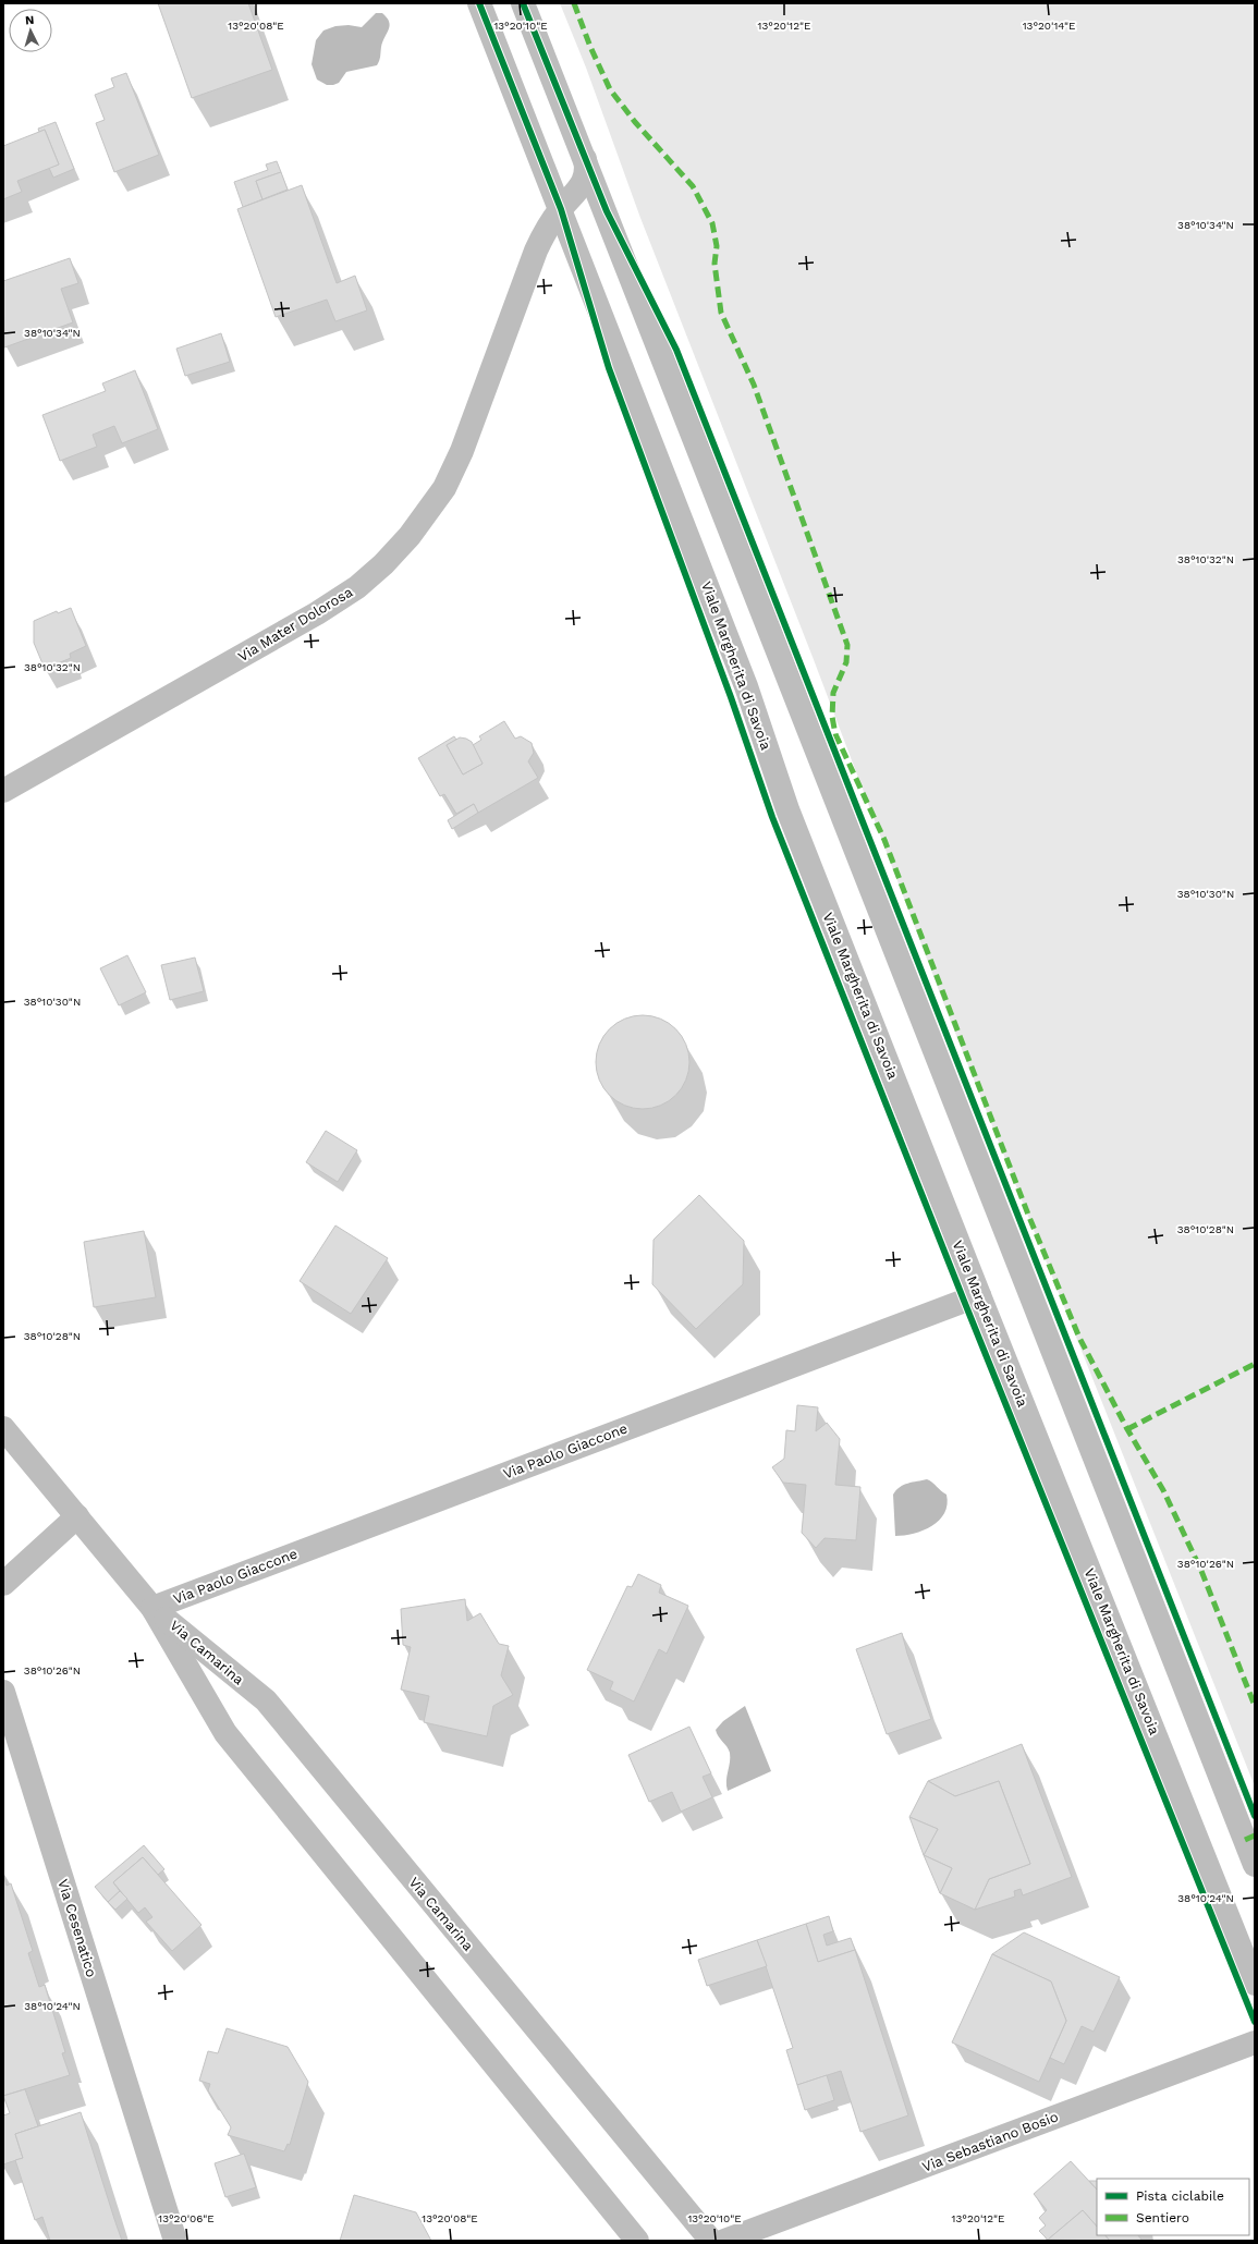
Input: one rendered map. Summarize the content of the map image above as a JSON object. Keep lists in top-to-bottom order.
{
  "streets": {
    "street": [
      "Via Mater Dolorosa",
      "Viale Margherita di Savoia",
      "Via Paolo Giaccone",
      "Via Camarina",
      "Via Cesenatico",
      "Via Sebastiano Bosio"
    ]
  },
  "crossings": [
    ["Via Mater Dolorosa", "Viale Margherita di Savoia"],
    ["Viale Margherita di Savoia", "Via Paolo Giaccone"],
    ["Via Paolo Giaccone", "Via Camarina"]
  ],
  "legend": ["Pista ciclabile", "Sentiero"],
  "north": "top",
  "coordinates": [
    "13°20'08\"E",
    "13°20'10\"E",
    "13°20'12\"E",
    "13°20'14\"E",
    "38°10'34\"N",
    "38°10'32\"N",
    "38°10'30\"N",
    "38°10'28\"N",
    "38°10'26\"N",
    "38°10'24\"N",
    "13°20'06\"E"
  ]
}
